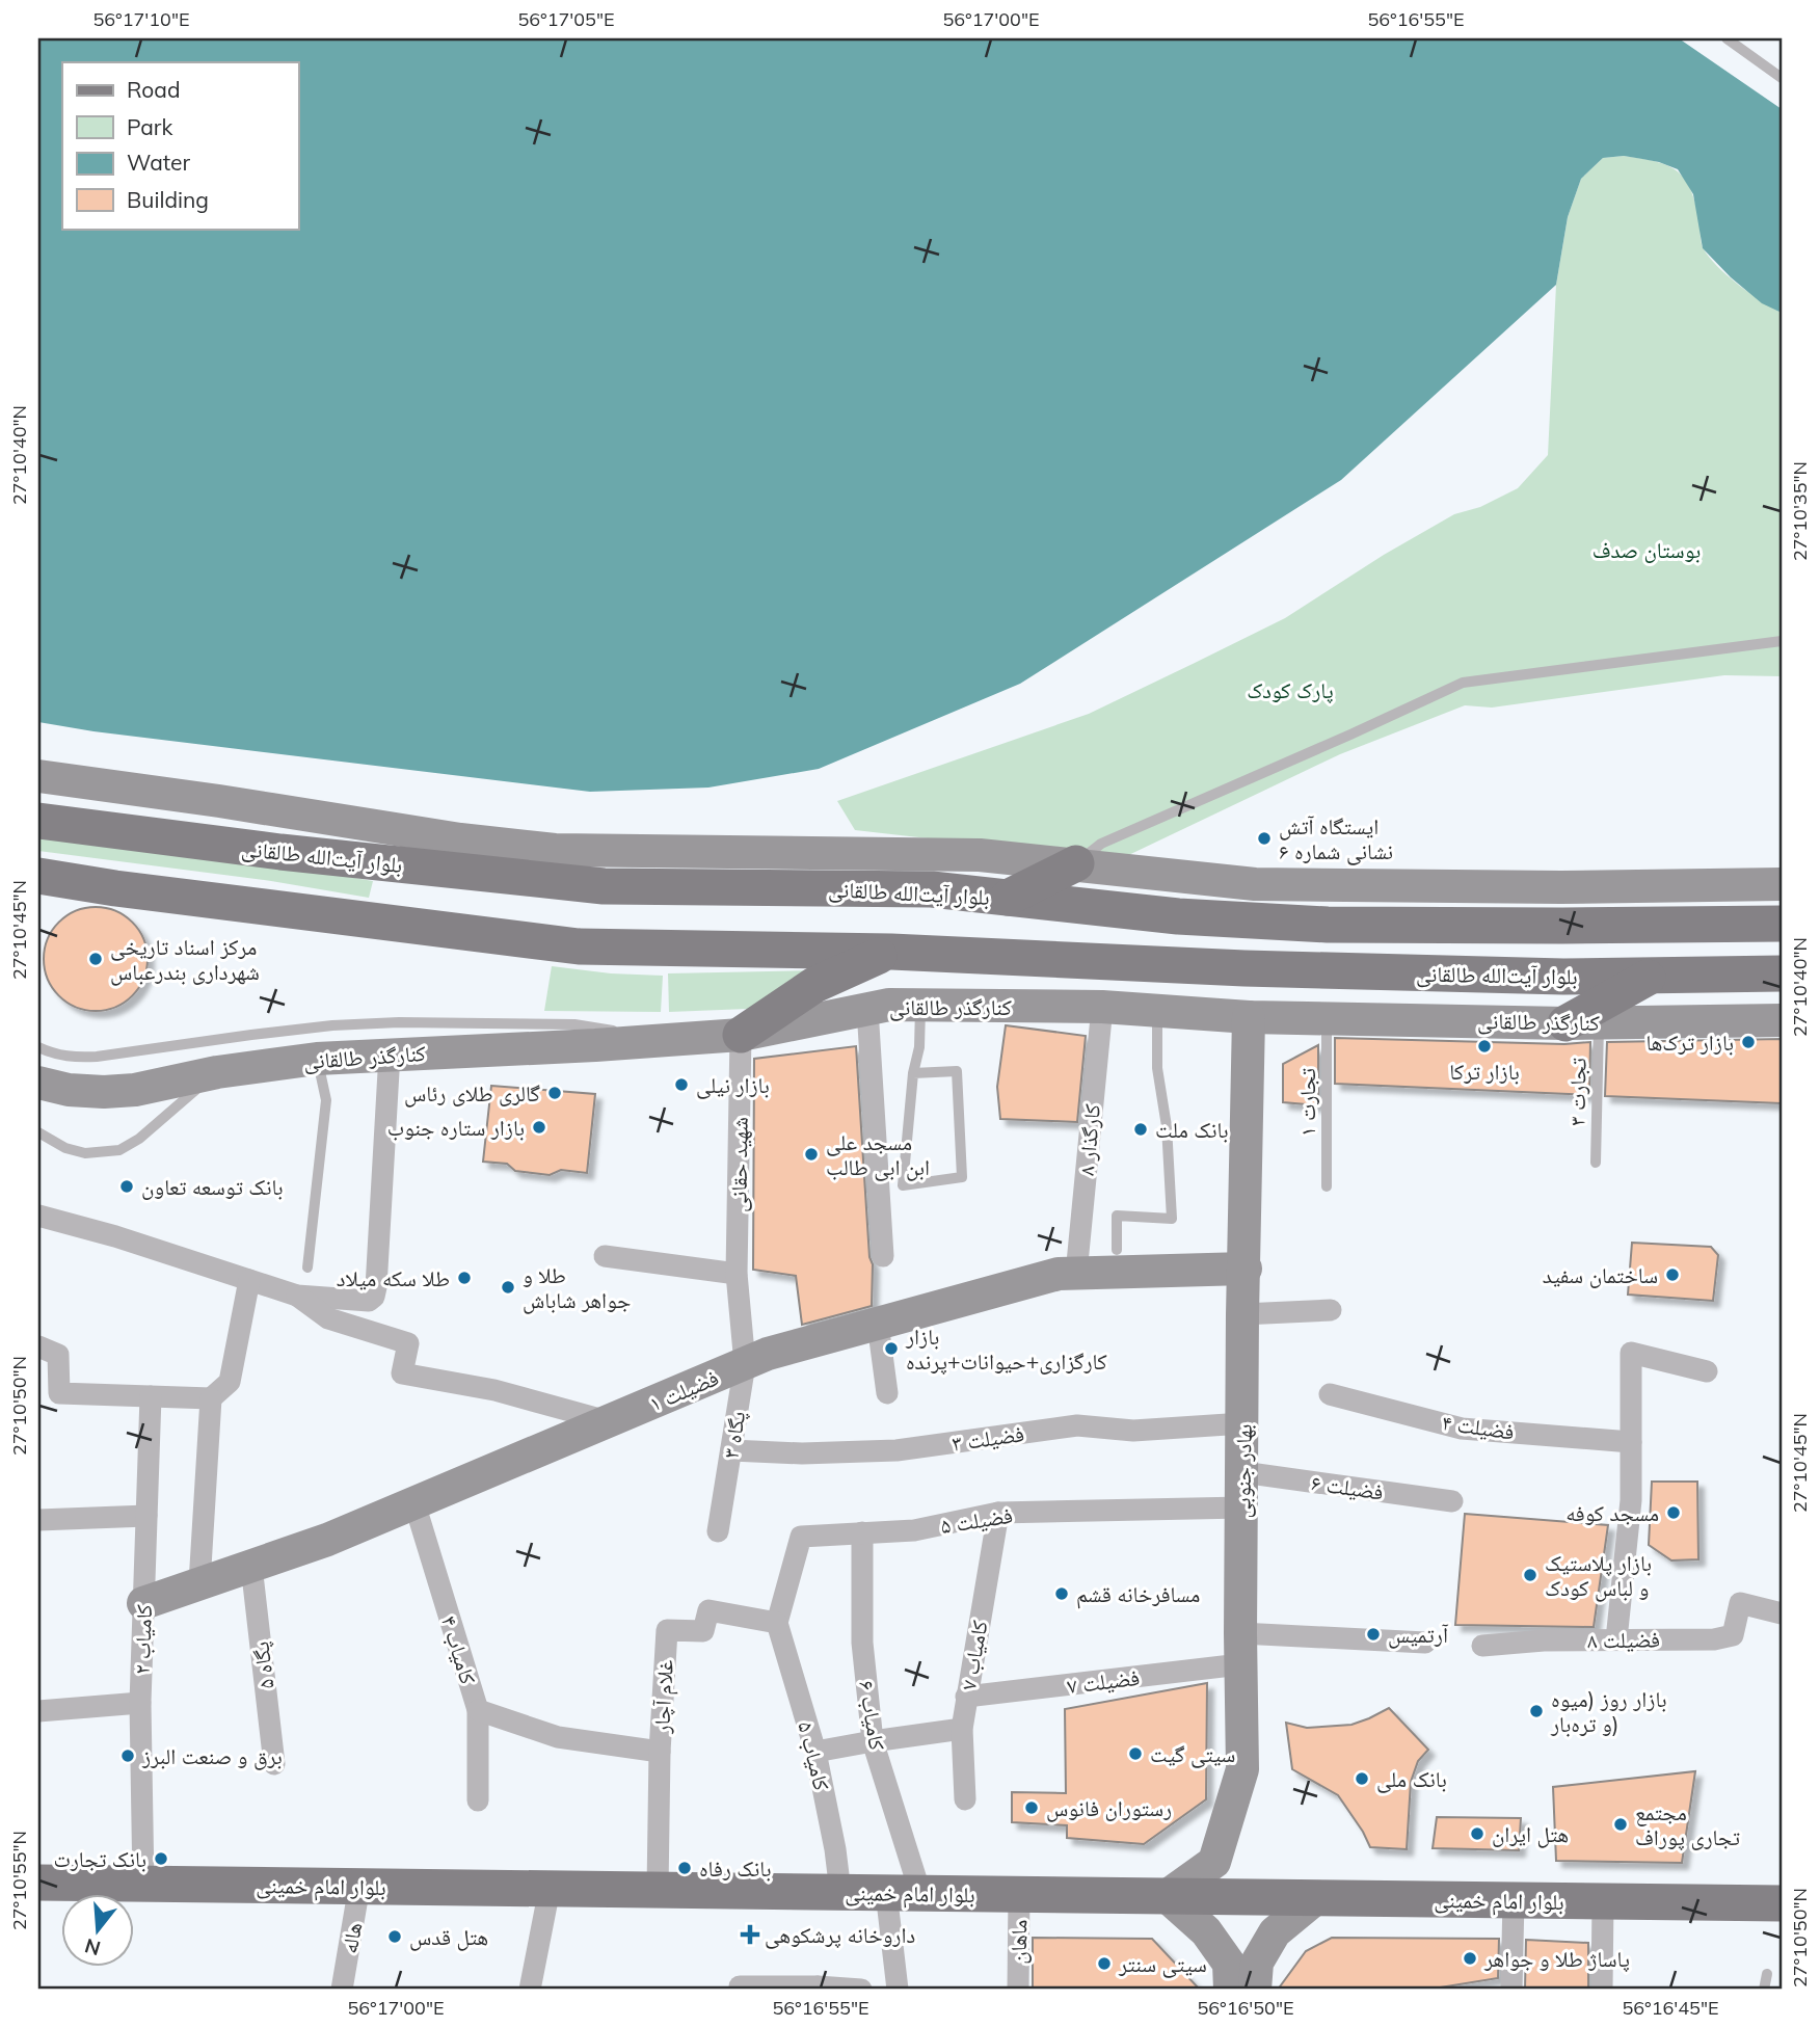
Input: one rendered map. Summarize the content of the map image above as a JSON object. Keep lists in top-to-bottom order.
{
  "streets": {
    "main road": ["بلوار آیت‌الله طالقانی", "بلوار امام خمینی"],
    "street": [
      "کنارگذر طالقانی",
      "کارگذار ۸",
      "شهید حقانی",
      "فضیلت ۱",
      "فضیلت ۴",
      "پگاه ۳",
      "فضیلت ۳",
      "بهادر جنوبی",
      "فضیلت ۶",
      "فضیلت ۵",
      "کامیاب ۲",
      "فضیلت ۸",
      "کامیاب ۴",
      "کامیاب ۷",
      "پگاه ۵",
      "فضیلت ۷",
      "غلام آچار",
      "کامیاب ۶",
      "کامیاب ۵",
      "هاله",
      "ماهان"
    ],
    "lane": ["تجارت ۳", "تجارت ۱"]
  },
  "crossings": [
    ["کنارگذر طالقانی", "تجارت ۳"],
    ["کنارگذر طالقانی", "تجارت ۱"],
    ["کنارگذر طالقانی", "کارگذار ۸"],
    ["کنارگذر طالقانی", "شهید حقانی"],
    ["کنارگذر طالقانی", "بهادر جنوبی"],
    ["کارگذار ۸", "فضیلت ۱"],
    ["شهید حقانی", "پگاه ۳"],
    ["فضیلت ۱", "پگاه ۳"],
    ["فضیلت ۱", "بهادر جنوبی"],
    ["فضیلت ۱", "کامیاب ۲"],
    ["فضیلت ۱", "کامیاب ۴"],
    ["فضیلت ۱", "پگاه ۵"],
    ["پگاه ۳", "فضیلت ۳"],
    ["فضیلت ۳", "بهادر جنوبی"],
    ["بهادر جنوبی", "فضیلت ۶"],
    ["بهادر جنوبی", "فضیلت ۵"],
    ["بهادر جنوبی", "فضیلت ۷"],
    ["بهادر جنوبی", "بلوار امام خمینی"],
    ["فضیلت ۵", "کامیاب ۷"],
    ["فضیلت ۵", "غلام آچار"],
    ["فضیلت ۵", "کامیاب ۶"],
    ["فضیلت ۵", "کامیاب ۵"],
    ["کامیاب ۲", "بلوار امام خمینی"],
    ["کامیاب ۷", "فضیلت ۷"],
    ["غلام آچار", "کامیاب ۵"],
    ["غلام آچار", "بلوار امام خمینی"],
    ["کامیاب ۶", "بلوار امام خمینی"],
    ["کامیاب ۵", "بلوار امام خمینی"],
    ["بلوار امام خمینی", "هاله"],
    ["بلوار امام خمینی", "ماهان"]
  ],
  "parks": ["بوستان صدف", "پارک کودک"],
  "places": {
    "other": [
      "ایستگاه آتش نشانی شماره ۶",
      "مرکز اسناد تاریخی شهرداری بندرعباس",
      "بازار ترک‌ها",
      "بازار ترکا",
      "بازار نیلی",
      "گالری طلای رئاس",
      "بازار ستاره جنوب",
      "بانک ملت",
      "مسجد علی ابن ابی طالب",
      "بانک توسعه تعاون",
      "ساختمان سفید",
      "طلا سکه میلاد",
      "طلا و جواهر شاباش",
      "بازار کارگزاری+حیوانات+پرنده",
      "مسجد کوفه",
      "بازار پلاستیک و لباس کودک",
      "مسافرخانه قشم",
      "آرتمیس",
      "بازار روز (میوه و تره‌بار)",
      "سیتی گیت",
      "برق و صنعت البرز",
      "بانک ملی",
      "رستوران فانوس",
      "مجتمع تجاری پوراف",
      "هتل ایران",
      "بانک تجارت",
      "بانک رفاه",
      "هتل قدس",
      "پاساژ طلا و جواهر",
      "سیتی سنتر"
    ],
    "health": ["داروخانه پرشکوهی"]
  },
  "legend": [
    "Road",
    "Park",
    "Water",
    "Building"
  ],
  "north": "bottom",
  "coordinates": [
    "56°17'10\"E",
    "56°17'05\"E",
    "56°17'00\"E",
    "56°16'55\"E",
    "27°10'40\"N",
    "27°10'35\"N",
    "27°10'45\"N",
    "27°10'50\"N",
    "27°10'55\"N",
    "56°16'50\"E",
    "56°16'45\"E"
  ]
}
